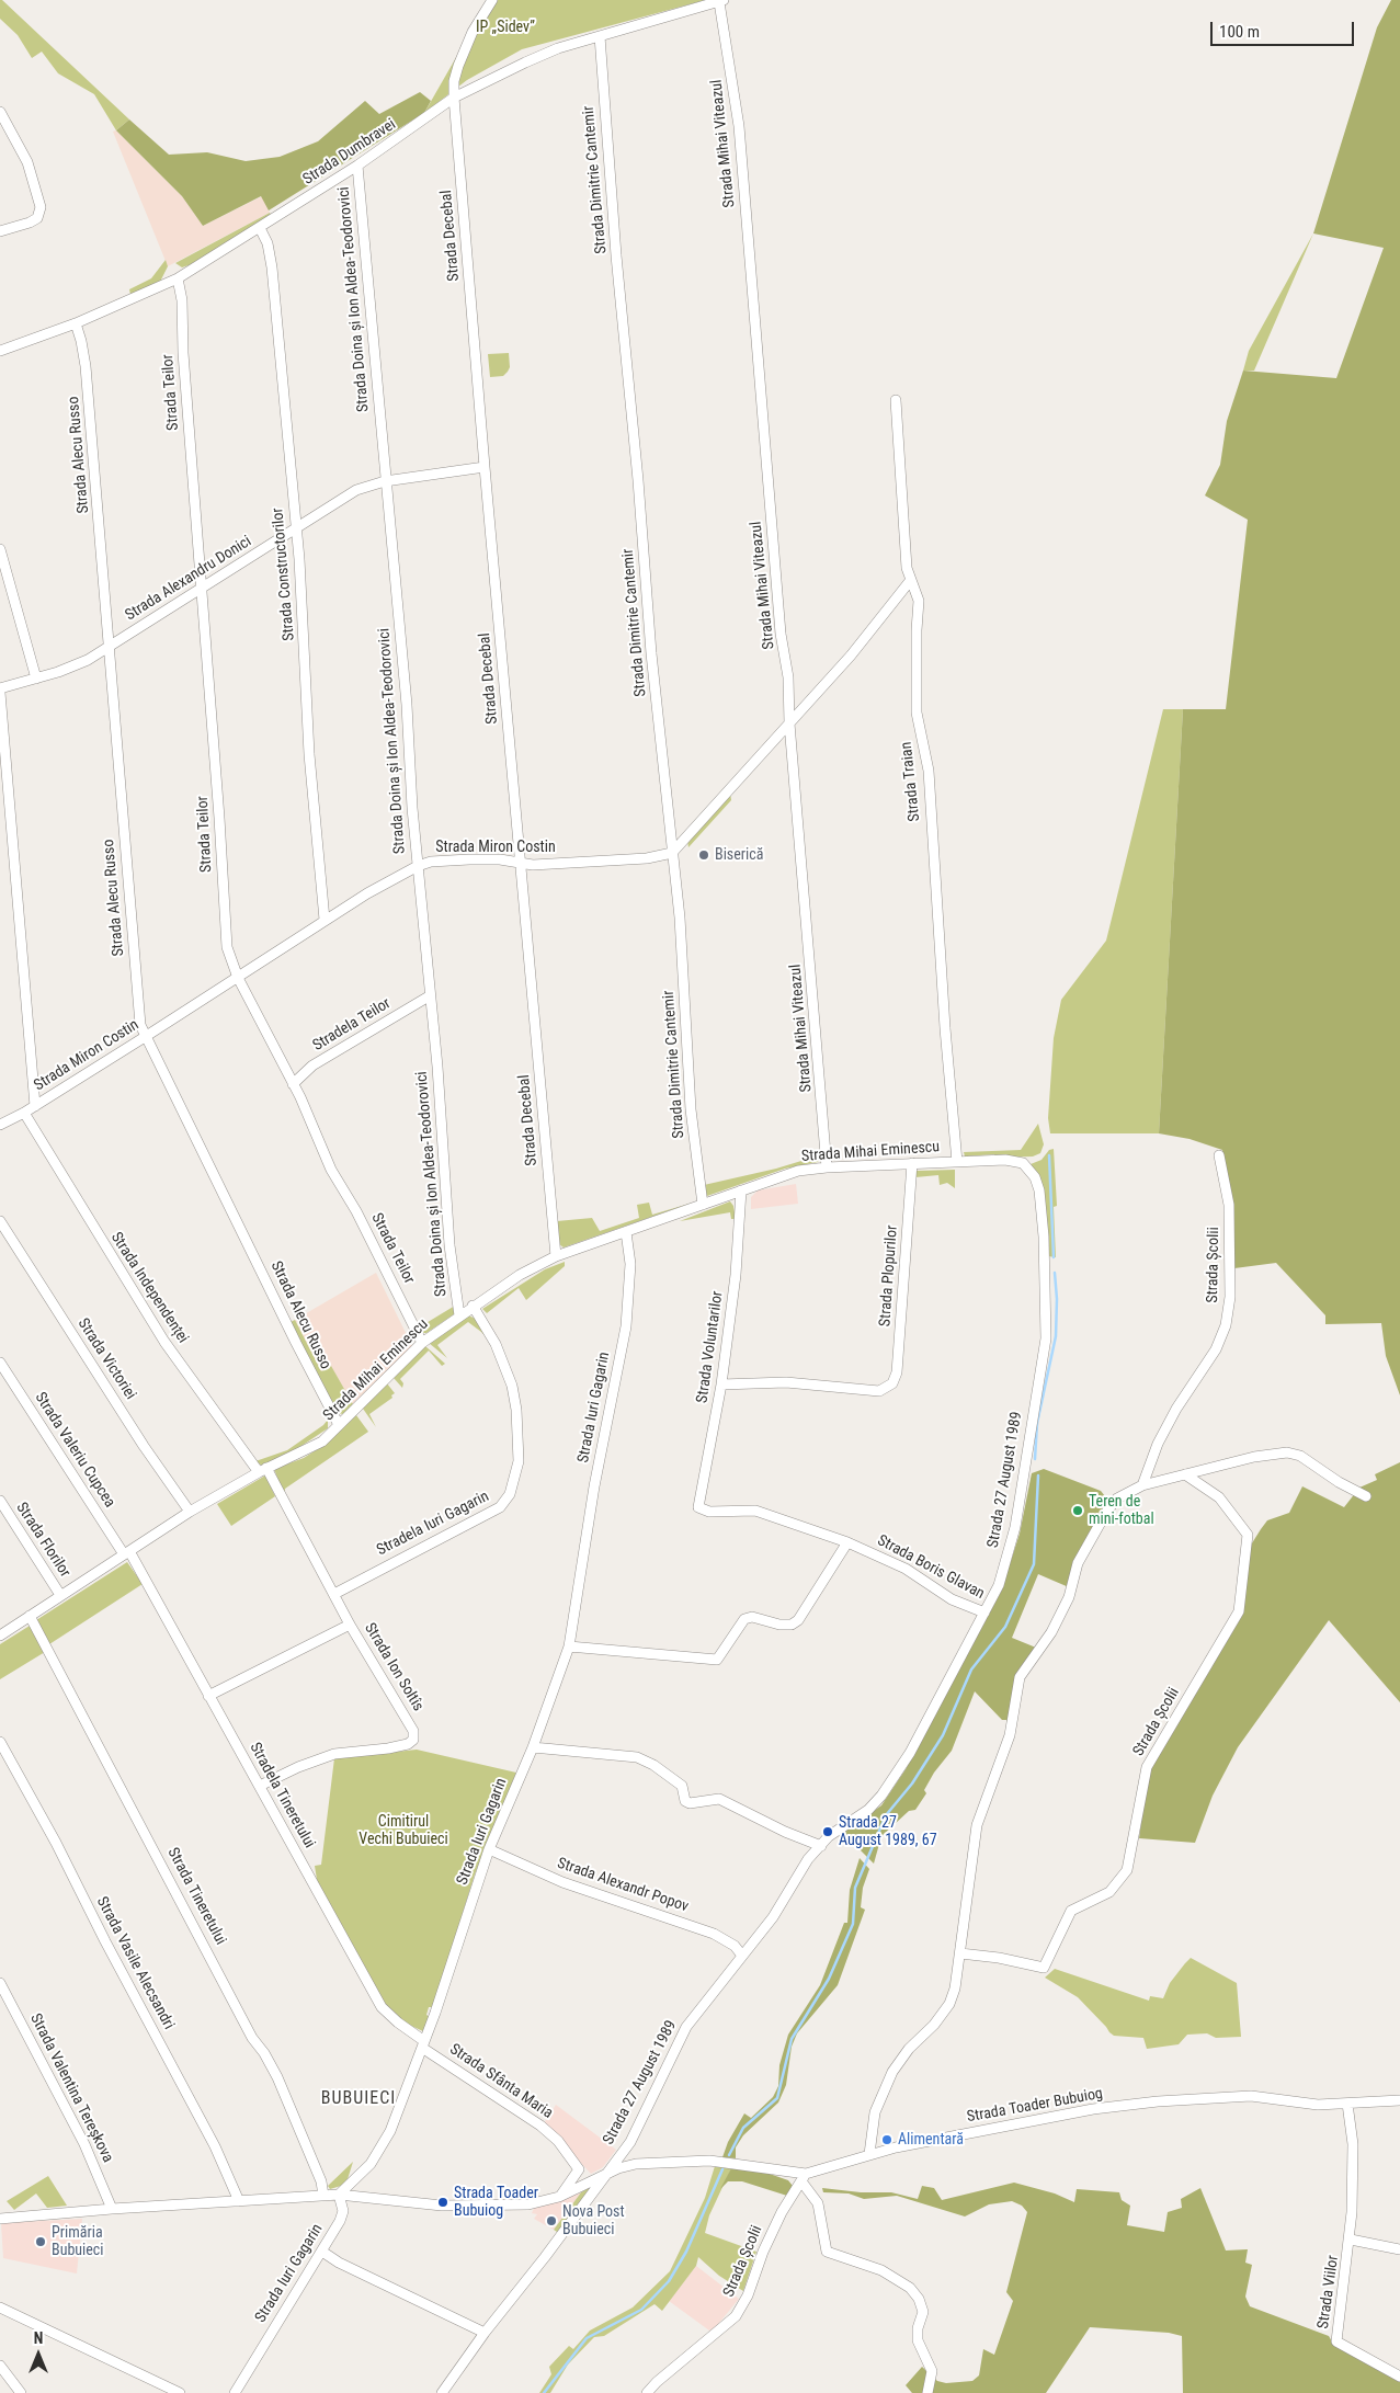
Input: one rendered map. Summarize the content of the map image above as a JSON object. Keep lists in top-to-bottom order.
{
  "streets": {
    "street": [
      "Strada Mihai Viteazul",
      "Strada Dumbravei",
      "Strada Dimitrie Cantemir",
      "Strada Decebal",
      "Strada Doina și Ion Aldea-Teodorovici",
      "Strada Teilor",
      "Strada Alecu Russo",
      "Strada Constructorilor",
      "Strada Alexandru Donici",
      "Strada Traian",
      "Strada Miron Costin",
      "Stradela Teilor",
      "Strada Mihai Eminescu",
      "Strada Școlii",
      "Strada Plopurilor",
      "Strada Independenței",
      "Strada Voluntarilor",
      "Strada Victoriei",
      "Strada Iuri Gagarin",
      "Strada Valeriu Cupcea",
      "Strada 27 August 1989",
      "Stradela Iuri Gagarin",
      "Strada Florilor",
      "Strada Boris Glavan",
      "Strada Ion Soltîs",
      "Stradela Tineretului",
      "Strada Alexandr Popov",
      "Strada Tineretului",
      "Strada Vasile Alecsandri",
      "Strada Sfânta Maria",
      "Strada Valentina Tereșkova",
      "Strada Toader Bubuiog",
      "Strada Viilor"
    ]
  },
  "crossings": [
    ["Strada Mihai Viteazul", "Strada Dumbravei"],
    ["Strada Mihai Viteazul", "Strada Mihai Eminescu"],
    ["Strada Dumbravei", "Strada Dimitrie Cantemir"],
    ["Strada Dumbravei", "Strada Decebal"],
    ["Strada Dumbravei", "Strada Doina și Ion Aldea-Teodorovici"],
    ["Strada Dumbravei", "Strada Teilor"],
    ["Strada Dumbravei", "Strada Alecu Russo"],
    ["Strada Dumbravei", "Strada Constructorilor"],
    ["Strada Dimitrie Cantemir", "Strada Miron Costin"],
    ["Strada Dimitrie Cantemir", "Strada Mihai Eminescu"],
    ["Strada Decebal", "Strada Alexandru Donici"],
    ["Strada Decebal", "Strada Miron Costin"],
    ["Strada Decebal", "Strada Mihai Eminescu"],
    ["Strada Doina și Ion Aldea-Teodorovici", "Strada Alexandru Donici"],
    ["Strada Doina și Ion Aldea-Teodorovici", "Strada Miron Costin"],
    ["Strada Doina și Ion Aldea-Teodorovici", "Stradela Teilor"],
    ["Strada Doina și Ion Aldea-Teodorovici", "Strada Mihai Eminescu"],
    ["Strada Teilor", "Strada Alexandru Donici"],
    ["Strada Teilor", "Strada Miron Costin"],
    ["Strada Teilor", "Stradela Teilor"],
    ["Strada Teilor", "Strada Mihai Eminescu"],
    ["Strada Alecu Russo", "Strada Alexandru Donici"],
    ["Strada Alecu Russo", "Strada Miron Costin"],
    ["Strada Alecu Russo", "Strada Mihai Eminescu"],
    ["Strada Constructorilor", "Strada Alexandru Donici"],
    ["Strada Constructorilor", "Strada Miron Costin"],
    ["Strada Traian", "Strada Mihai Eminescu"],
    ["Strada Miron Costin", "Strada Independenței"],
    ["Strada Mihai Eminescu", "Strada Plopurilor"],
    ["Strada Mihai Eminescu", "Strada Independenței"],
    ["Strada Mihai Eminescu", "Strada Voluntarilor"],
    ["Strada Mihai Eminescu", "Strada Victoriei"],
    ["Strada Mihai Eminescu", "Strada Iuri Gagarin"],
    ["Strada Mihai Eminescu", "Strada Valeriu Cupcea"],
    ["Strada Mihai Eminescu", "Strada 27 August 1989"],
    ["Strada Mihai Eminescu", "Stradela Iuri Gagarin"],
    ["Strada Mihai Eminescu", "Strada Florilor"],
    ["Strada Mihai Eminescu", "Strada Ion Soltîs"],
    ["Strada Mihai Eminescu", "Stradela Tineretului"],
    ["Strada Mihai Eminescu", "Strada Tineretului"],
    ["Strada Școlii", "Strada Toader Bubuiog"],
    ["Strada Plopurilor", "Strada Voluntarilor"],
    ["Strada Independenței", "Strada Ion Soltîs"],
    ["Strada Voluntarilor", "Strada Boris Glavan"],
    ["Strada Iuri Gagarin", "Stradela Tineretului"],
    ["Strada Iuri Gagarin", "Strada Alexandr Popov"],
    ["Strada Iuri Gagarin", "Strada Sfânta Maria"],
    ["Strada Iuri Gagarin", "Strada Toader Bubuiog"],
    ["Strada Valeriu Cupcea", "Stradela Tineretului"],
    ["Strada 27 August 1989", "Strada Boris Glavan"],
    ["Strada 27 August 1989", "Strada Alexandr Popov"],
    ["Strada 27 August 1989", "Strada Toader Bubuiog"],
    ["Stradela Iuri Gagarin", "Strada Ion Soltîs"],
    ["Strada Ion Soltîs", "Stradela Tineretului"],
    ["Stradela Tineretului", "Strada Sfânta Maria"],
    ["Strada Tineretului", "Strada Toader Bubuiog"],
    ["Strada Vasile Alecsandri", "Strada Toader Bubuiog"],
    ["Strada Sfânta Maria", "Strada Toader Bubuiog"],
    ["Strada Valentina Tereșkova", "Strada Toader Bubuiog"],
    ["Strada Toader Bubuiog", "Strada Viilor"]
  ],
  "districts": ["BUBUIECI"],
  "parks": ["IP „Sidev”", "Cimitirul Vechi Bubuieci"],
  "places": [
    "Biserică",
    "Teren de mini-fotbal",
    "Strada 27 August 1989, 67",
    "Alimentară",
    "Strada Toader Bubuiog",
    "Nova Post Bubuieci",
    "Primăria Bubuieci"
  ],
  "scale_bar": "100 m",
  "north": "top"
}
